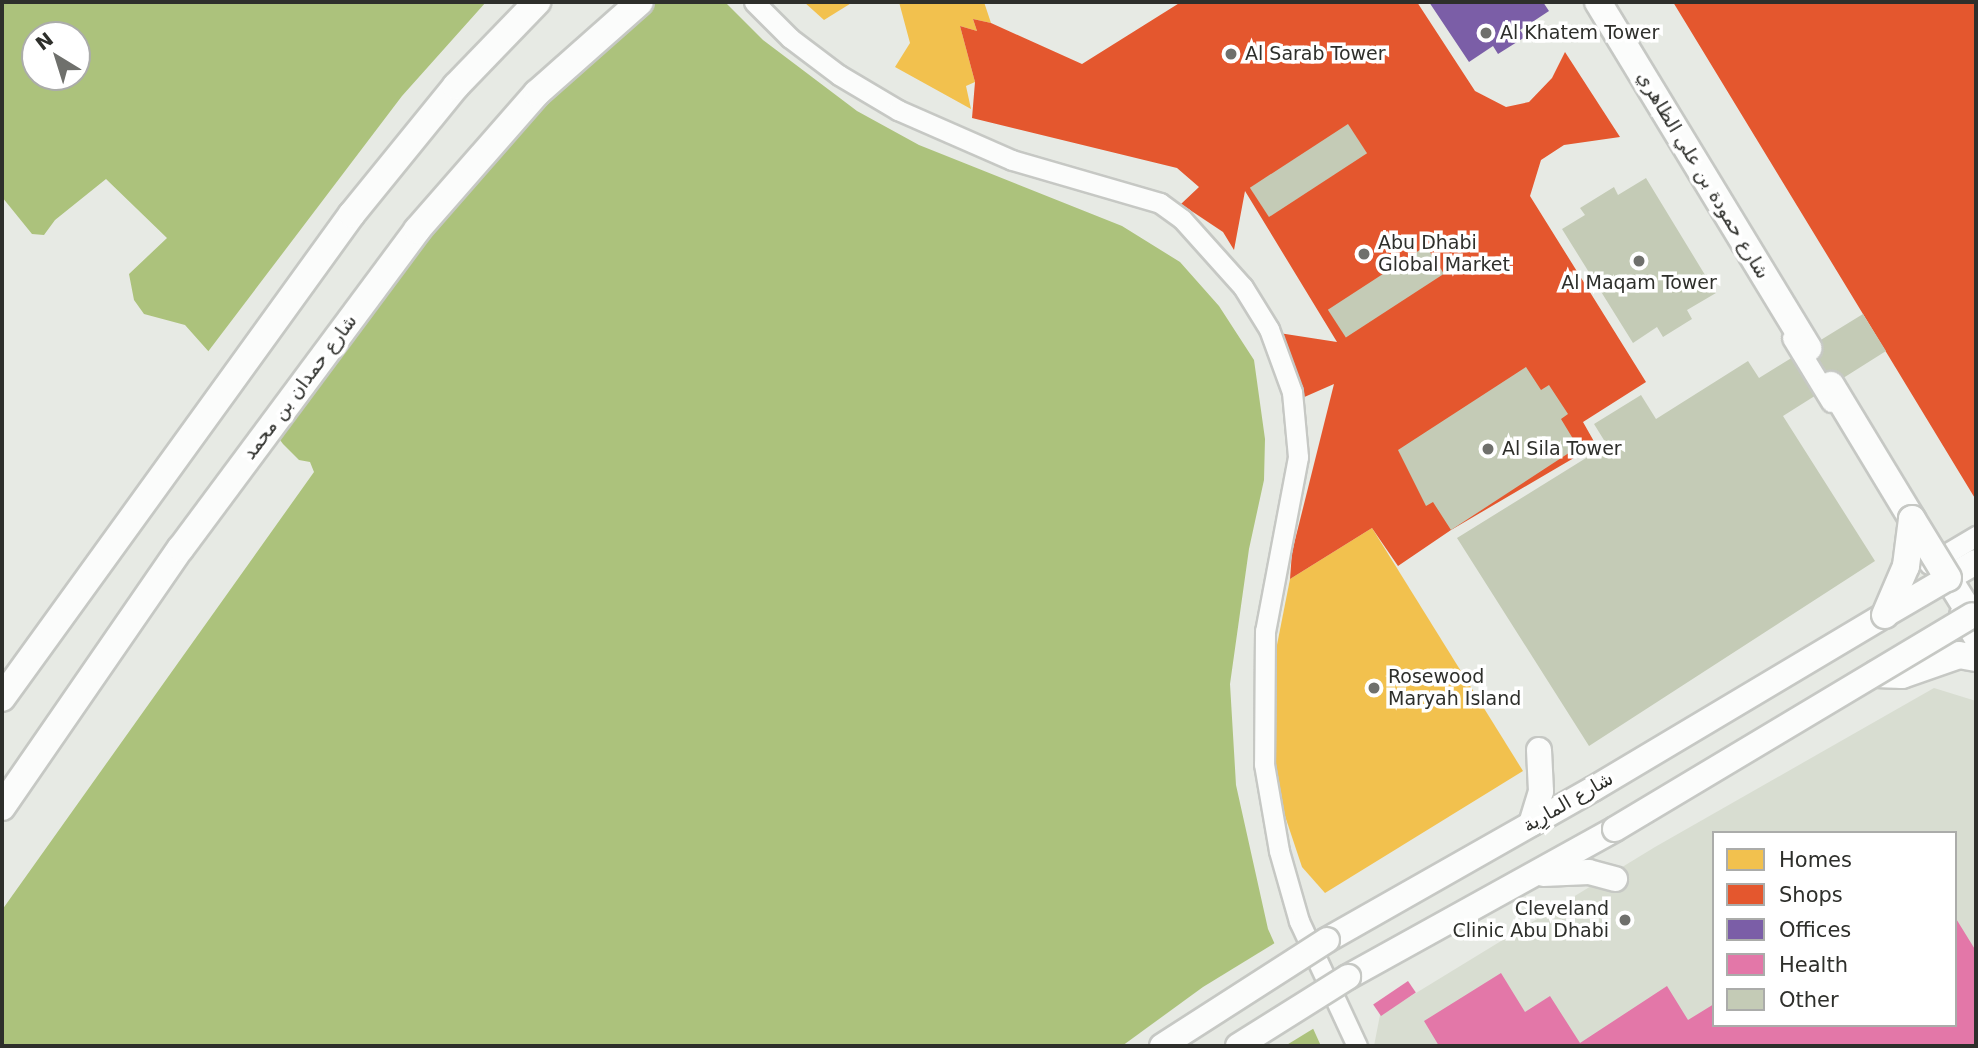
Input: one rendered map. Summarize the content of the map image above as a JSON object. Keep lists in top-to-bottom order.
{
  "streets": {
    "main road": ["شارع حمودة بن علي الظاهري", "شارع حمدان بن محمد"],
    "street": ["شارع المارِية"]
  },
  "places": [
    "Al Khatem Tower",
    "Al Sarab Tower",
    "Abu Dhabi Global Market",
    "Al Maqam Tower",
    "Al Sila Tower",
    "Rosewood Maryah Island",
    "Cleveland Clinic Abu Dhabi"
  ],
  "legend": [
    "Homes",
    "Shops",
    "Offices",
    "Health",
    "Other"
  ],
  "north": "top left"
}
